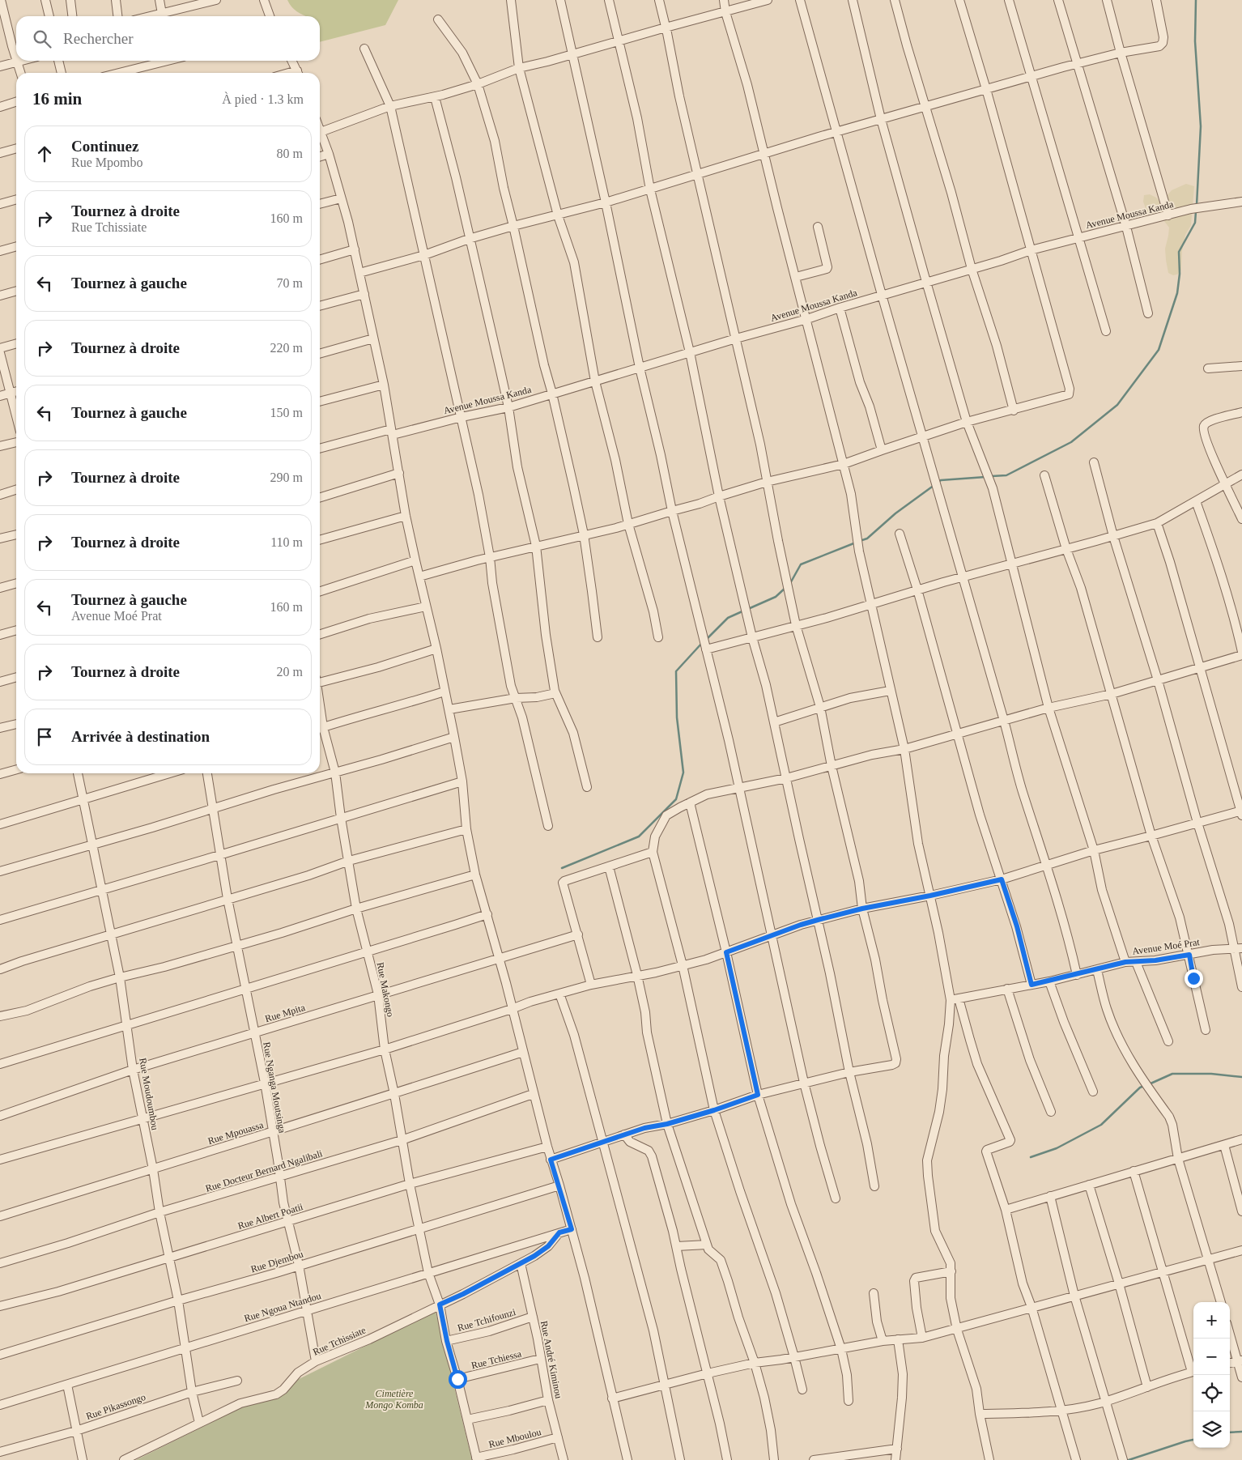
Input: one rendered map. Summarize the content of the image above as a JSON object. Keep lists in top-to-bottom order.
{
  "streets": {
    "street": [
      "Avenue Moussa Kanda",
      "Avenue Moé Prat",
      "Rue Makongo",
      "Rue Mpita",
      "Rue Nganga Moutsinga",
      "Rue Moudoumbou",
      "Rue Mpouassa",
      "Rue Docteur Bernard Ngalibali",
      "Rue Albert Poatii",
      "Rue Djembou",
      "Rue Ngoua Ntandou",
      "Rue Tchifounzi",
      "Rue Tchissiate",
      "Rue Tchiessa",
      "Rue André Kiminou",
      "Rue Pikassongo",
      "Rue Mboulou"
    ]
  },
  "crossings": [
    ["Rue Makongo", "Rue Mpita"],
    ["Rue Makongo", "Rue Mpouassa"],
    ["Rue Makongo", "Rue Docteur Bernard Ngalibali"],
    ["Rue Makongo", "Rue Albert Poatii"],
    ["Rue Makongo", "Rue Djembou"],
    ["Rue Makongo", "Rue Ngoua Ntandou"],
    ["Rue Makongo", "Rue Tchifounzi"],
    ["Rue Makongo", "Rue Tchissiate"],
    ["Rue Makongo", "Rue Tchiessa"],
    ["Rue Makongo", "Rue Mboulou"],
    ["Rue Mpita", "Rue Nganga Moutsinga"],
    ["Rue Mpita", "Rue Moudoumbou"],
    ["Rue Nganga Moutsinga", "Rue Mpouassa"],
    ["Rue Nganga Moutsinga", "Rue Docteur Bernard Ngalibali"],
    ["Rue Nganga Moutsinga", "Rue Albert Poatii"],
    ["Rue Nganga Moutsinga", "Rue Djembou"],
    ["Rue Nganga Moutsinga", "Rue Ngoua Ntandou"],
    ["Rue Nganga Moutsinga", "Rue Tchissiate"],
    ["Rue Moudoumbou", "Rue Mpouassa"],
    ["Rue Moudoumbou", "Rue Docteur Bernard Ngalibali"],
    ["Rue Moudoumbou", "Rue Albert Poatii"],
    ["Rue Moudoumbou", "Rue Djembou"],
    ["Rue Moudoumbou", "Rue Ngoua Ntandou"],
    ["Rue Moudoumbou", "Rue Tchissiate"],
    ["Rue Moudoumbou", "Rue Pikassongo"],
    ["Rue Ngoua Ntandou", "Rue Tchissiate"],
    ["Rue Tchifounzi", "Rue André Kiminou"],
    ["Rue Tchissiate", "Rue André Kiminou"],
    ["Rue Tchiessa", "Rue André Kiminou"],
    ["Rue André Kiminou", "Rue Mboulou"]
  ],
  "parks": ["Cimetière Mongo Komba"],
  "page": {
    "search": "Rechercher",
    "heading": ["16 min", "À pied · 1.3 km"],
    "list": [
      ["Continuez", "Rue Mpombo", "80 m"],
      ["Tournez à droite", "Rue Tchissiate", "160 m"],
      ["Tournez à gauche", "70 m"],
      ["Tournez à droite", "220 m"],
      ["Tournez à gauche", "150 m"],
      ["Tournez à droite", "290 m"],
      ["Tournez à droite", "110 m"],
      ["Tournez à gauche", "Avenue Moé Prat", "160 m"],
      ["Tournez à droite", "20 m"],
      "Arrivée à destination"
    ],
    "map_buttons": ["+", "−"]
  }
}
